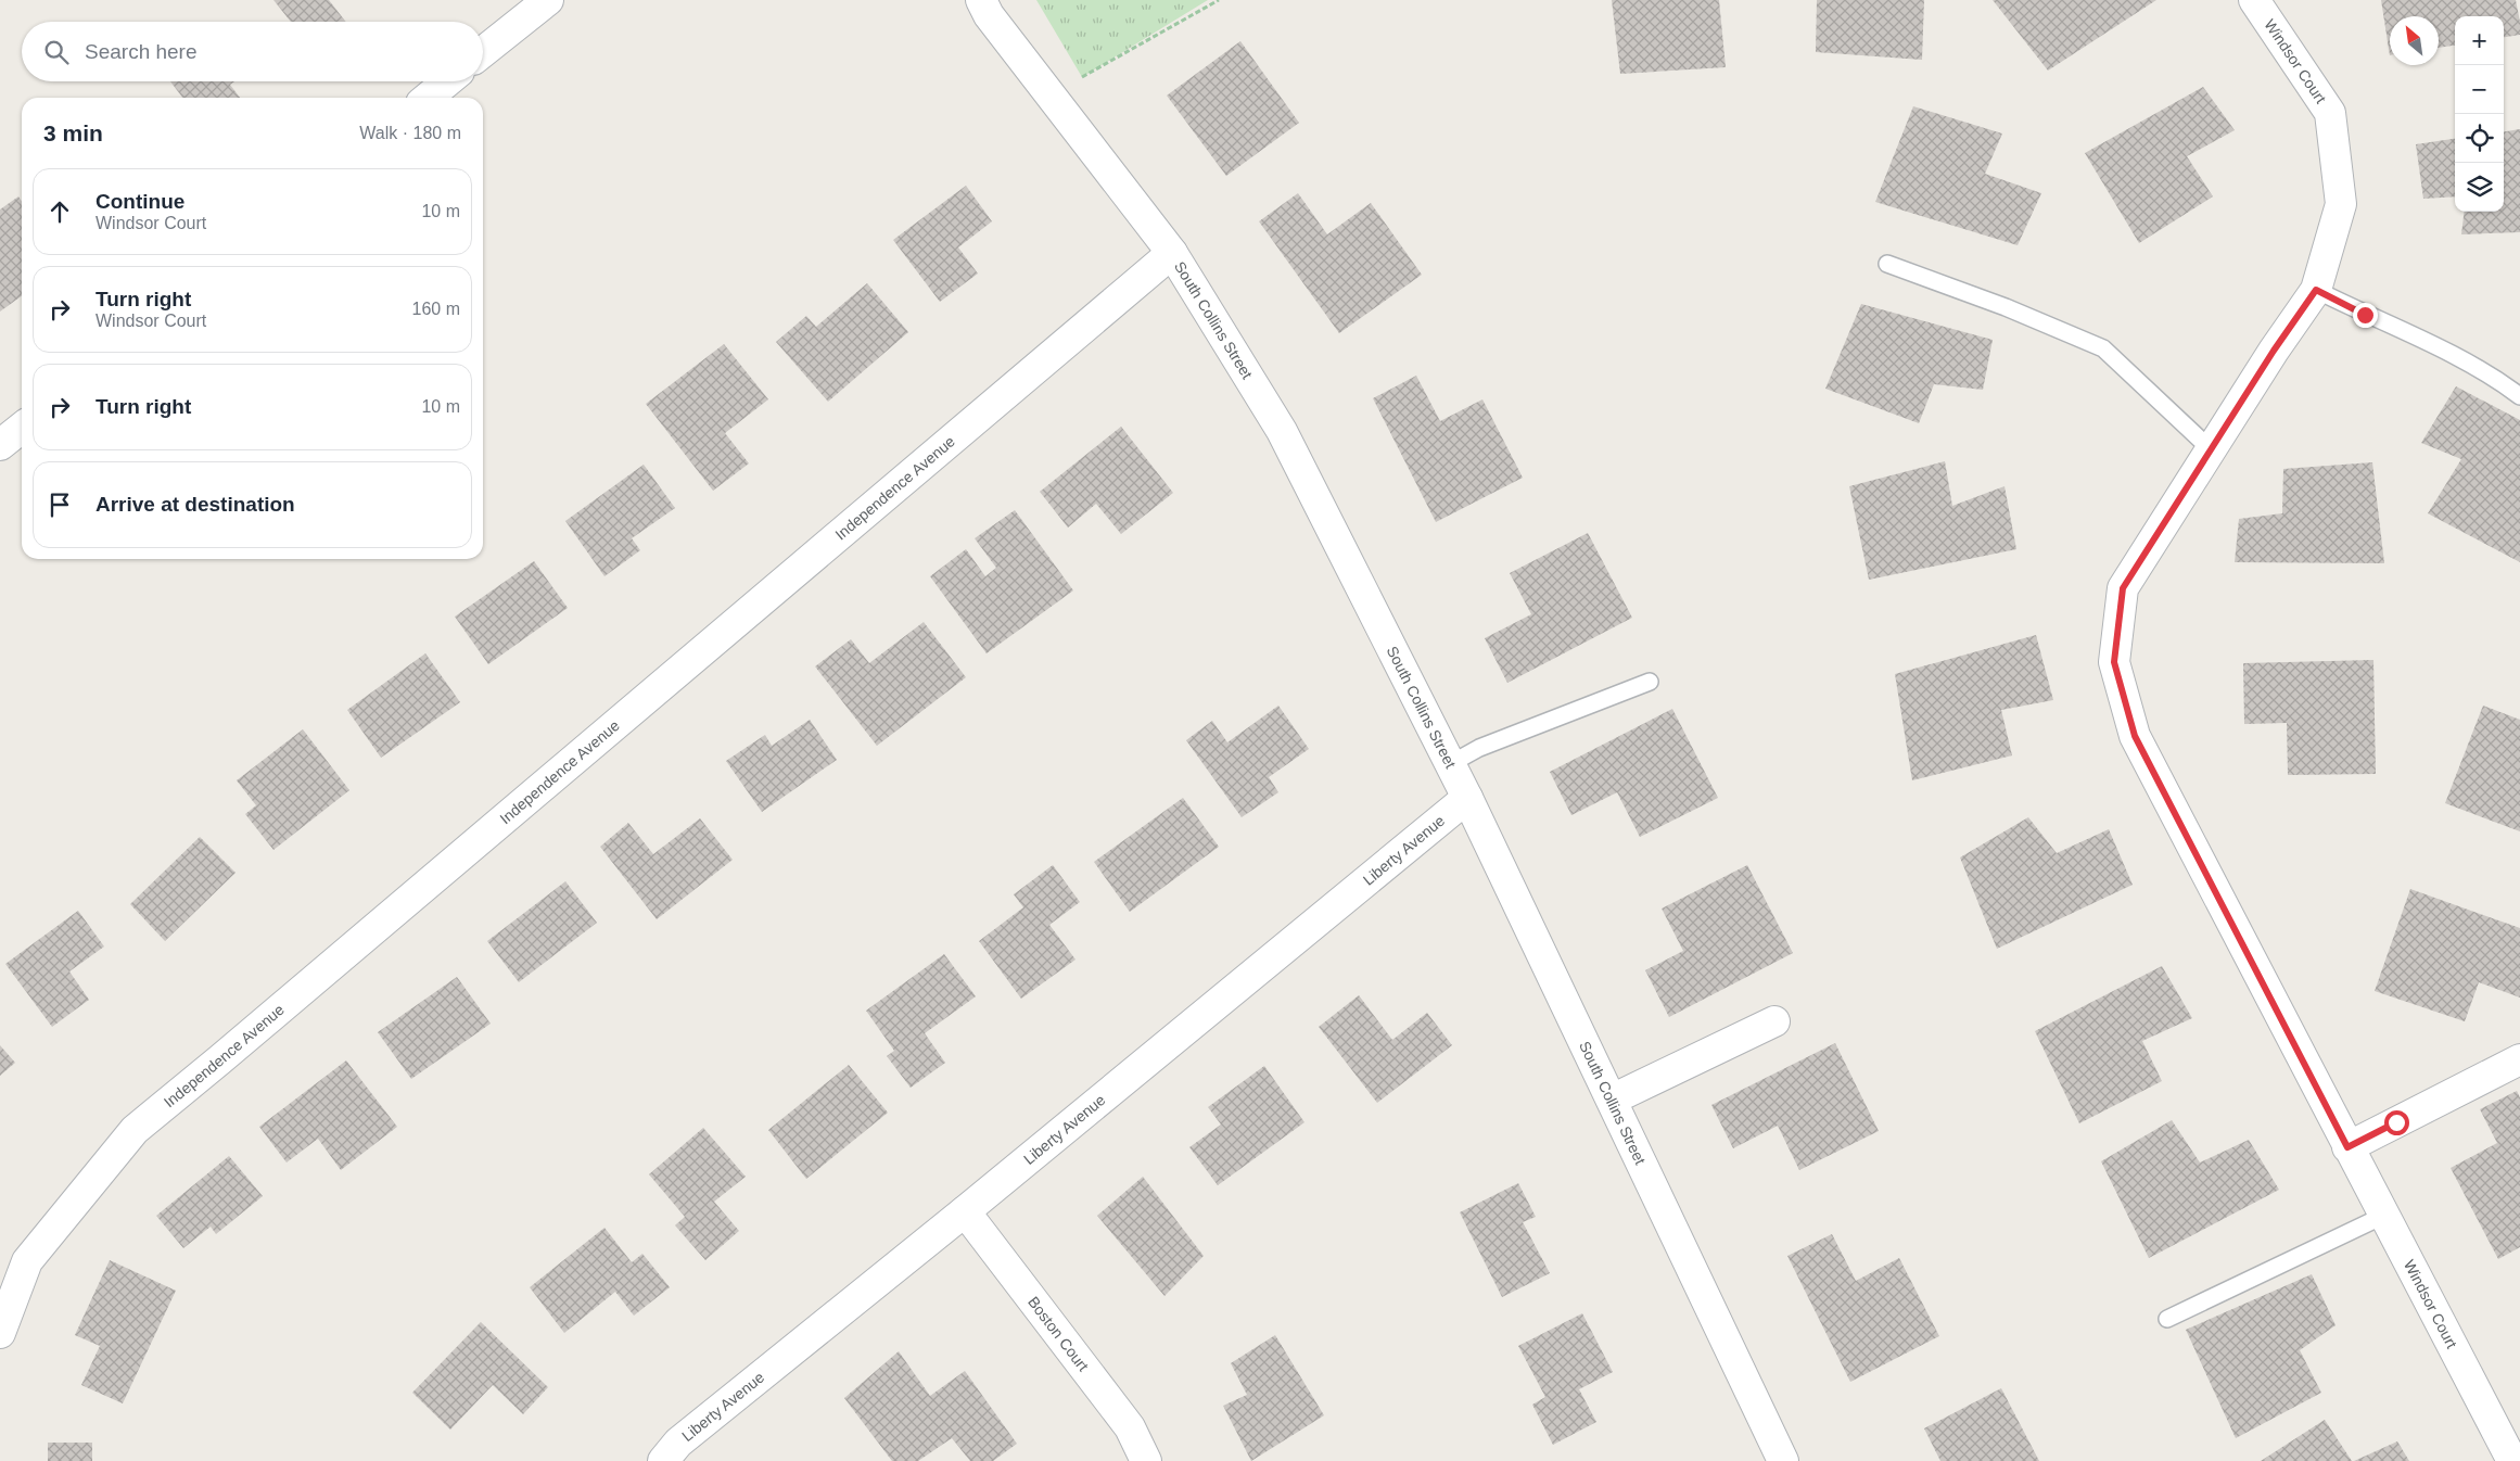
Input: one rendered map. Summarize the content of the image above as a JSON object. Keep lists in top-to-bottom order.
{
  "streets": {
    "street": [
      "Windsor Court",
      "South Collins Street",
      "Independence Avenue",
      "Liberty Avenue",
      "Boston Court"
    ]
  },
  "crossings": [
    ["South Collins Street", "Independence Avenue"],
    ["South Collins Street", "Liberty Avenue"],
    ["Liberty Avenue", "Boston Court"]
  ],
  "north": "top left",
  "page": {
    "map_buttons": ["+", "−"],
    "search": "Search here",
    "heading": ["3 min", "Walk · 180 m"],
    "list": [
      ["Continue", "Windsor Court", "10 m"],
      ["Turn right", "Windsor Court", "160 m"],
      ["Turn right", "10 m"],
      "Arrive at destination"
    ]
  }
}
